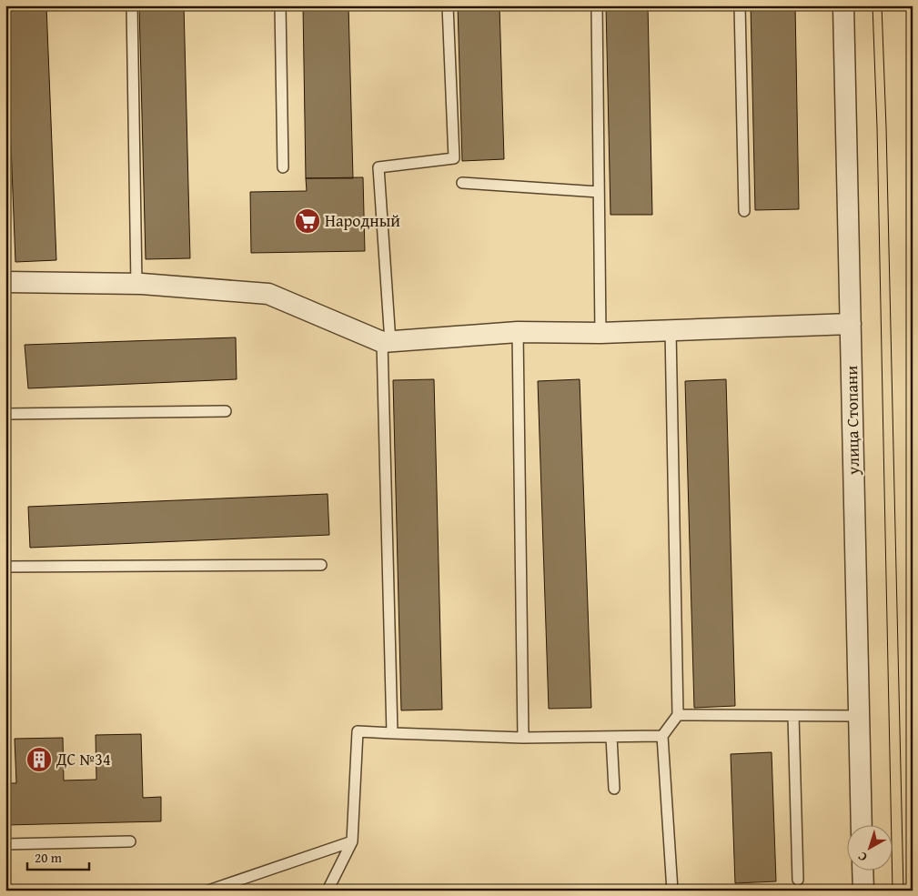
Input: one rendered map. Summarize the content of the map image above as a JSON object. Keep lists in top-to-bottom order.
{
  "streets": {
    "street": ["улица Стопани"]
  },
  "places": {
    "supermarket": ["Народный"],
    "building": ["ДС №34"]
  },
  "scale_bar": "20 m",
  "north": "bottom left"
}
